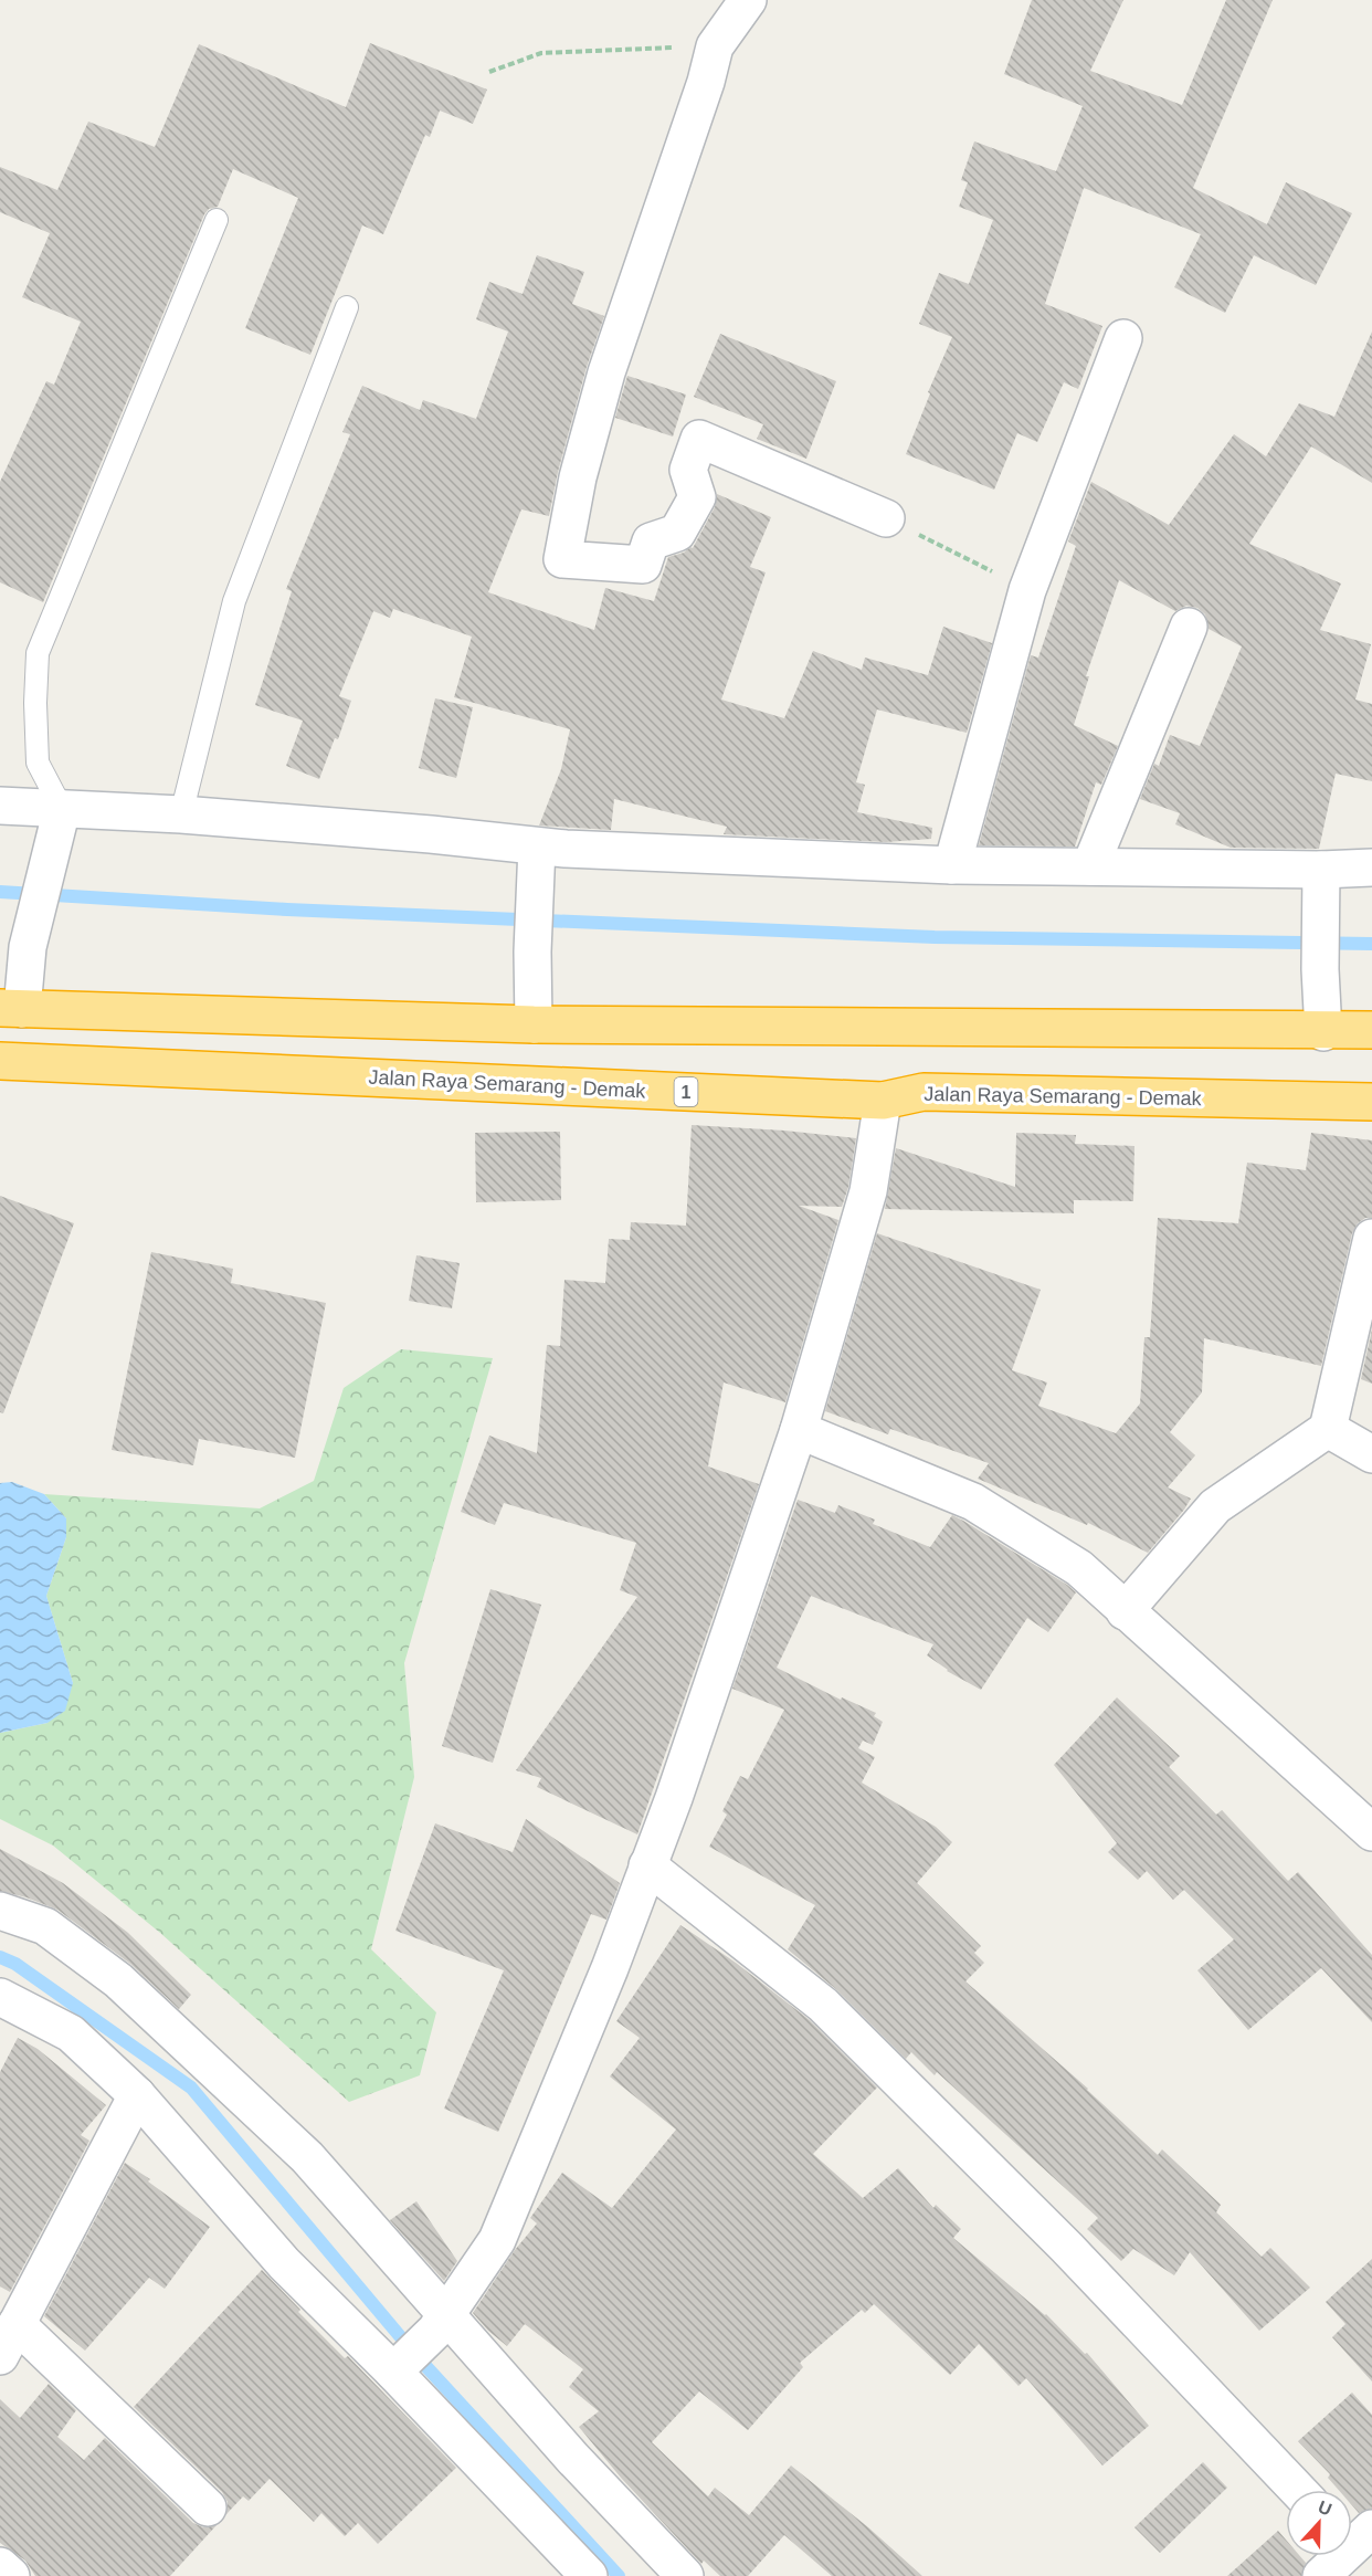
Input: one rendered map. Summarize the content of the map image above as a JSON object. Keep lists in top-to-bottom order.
{
  "streets": {
    "highway": ["Jalan Raya Semarang - Demak", "1"]
  },
  "north": "top"
}
